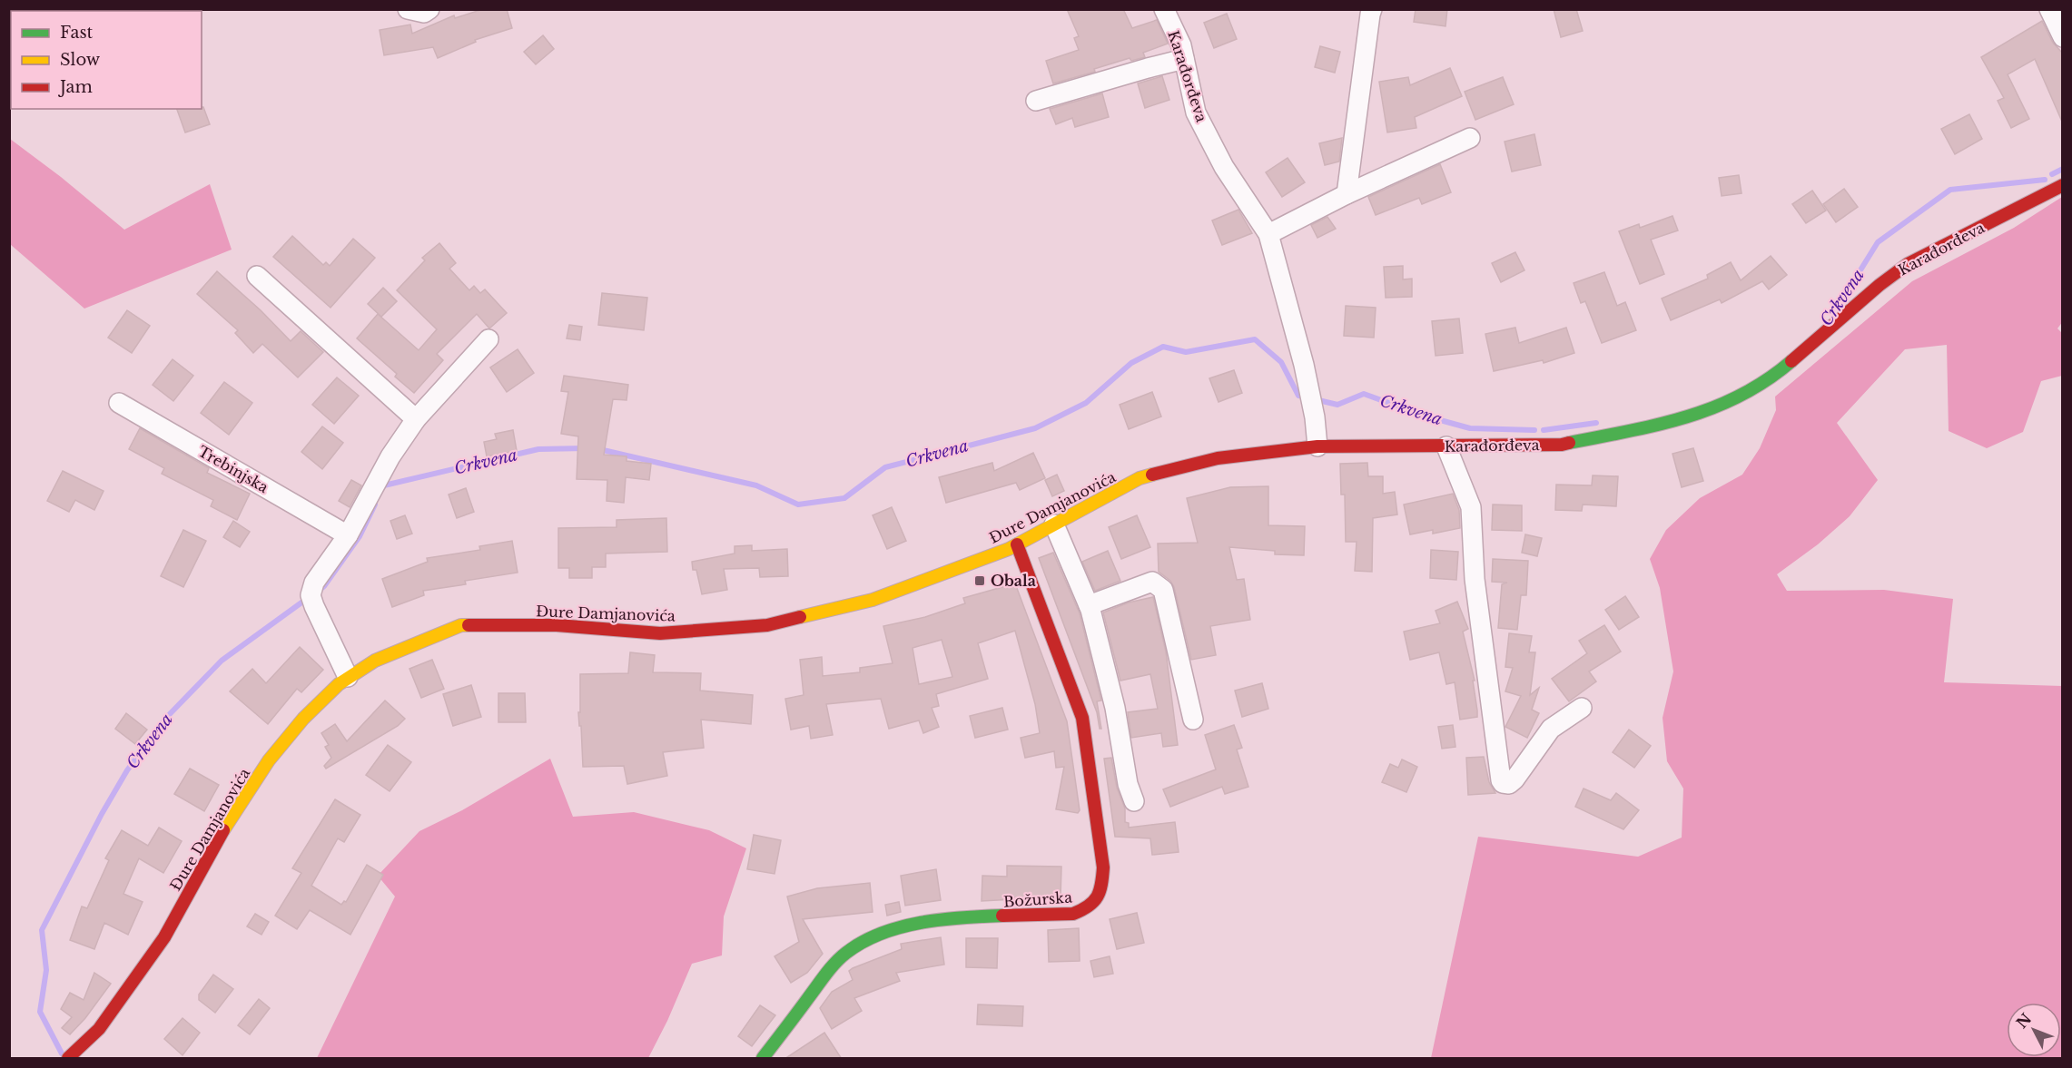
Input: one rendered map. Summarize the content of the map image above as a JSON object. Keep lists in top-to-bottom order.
{
  "streets": {
    "main road": ["Karađorđeva", "Đure Damjanovića", "Božurska"],
    "street": ["Trebinjska"]
  },
  "crossings": [
    ["Karađorđeva", "Đure Damjanovića"],
    ["Đure Damjanovića", "Božurska"]
  ],
  "water": ["Crkvena"],
  "places": {
    "transit": ["Obala"]
  },
  "legend": ["Fast", "Slow", "Jam"],
  "north": "top left"
}
